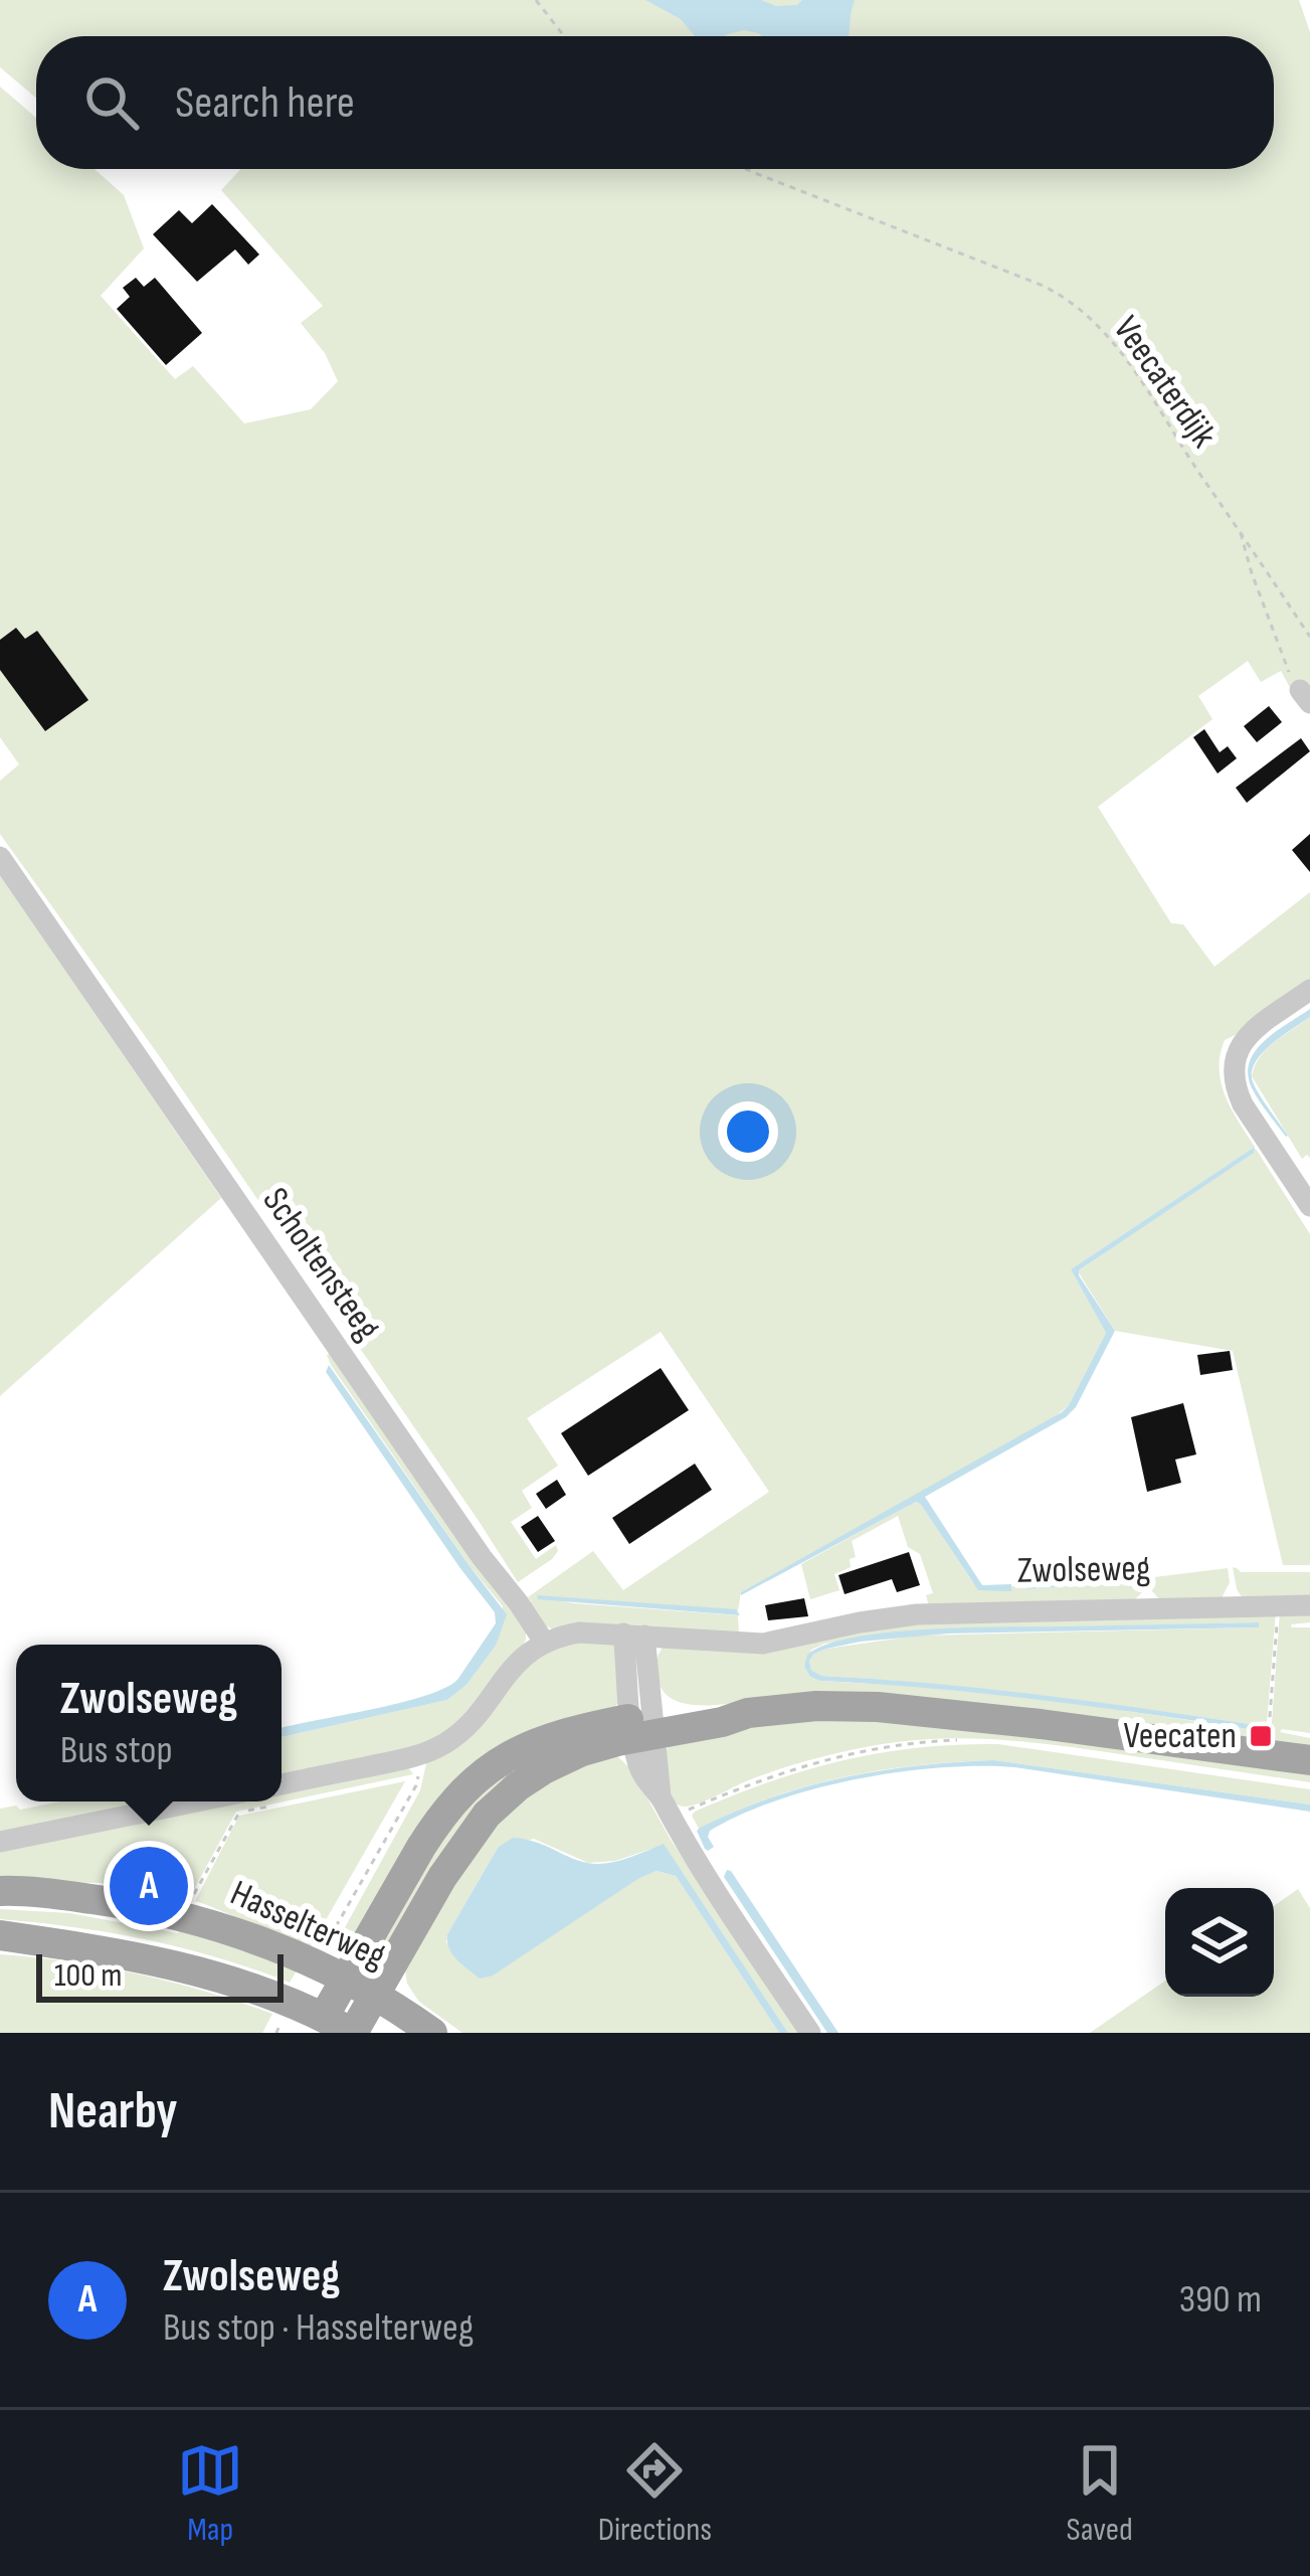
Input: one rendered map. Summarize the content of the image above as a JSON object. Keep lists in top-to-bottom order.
{
  "streets": {
    "main road": ["Hasselterweg"],
    "street": ["Scholtensteeg", "Zwolseweg"],
    "path": ["Veecaterdijk"]
  },
  "places": {
    "transit": ["Veecaten"]
  },
  "scale_bar": "100 m",
  "page": {
    "search": "Search here",
    "popup": ["Zwolseweg", "Bus stop"],
    "pins": "A",
    "scale": "100 m",
    "heading": "Nearby",
    "list": [
      {
        "mark": "A",
        "name": "Zwolseweg",
        "note": "Bus stop · Hasselterweg",
        "value": "390 m"
      }
    ],
    "nav": ["Map", "Directions", "Saved"]
  }
}
